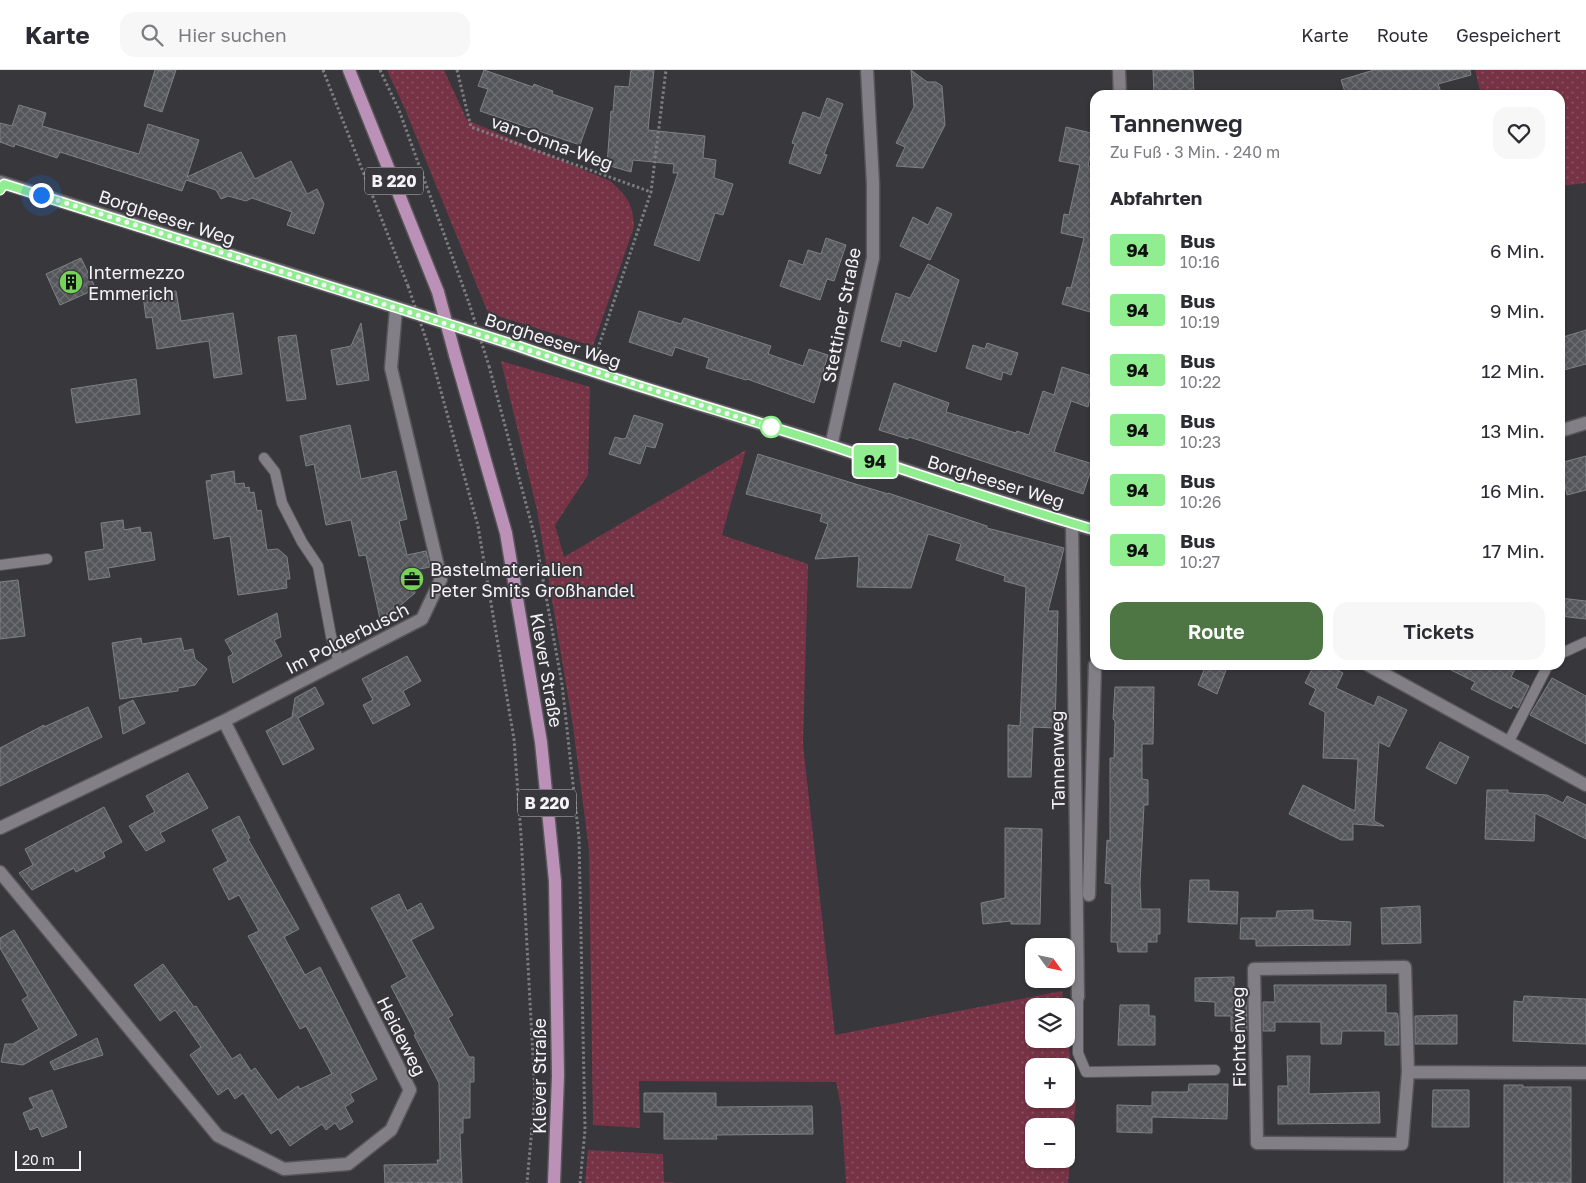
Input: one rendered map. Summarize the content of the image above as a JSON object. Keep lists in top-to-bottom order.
{
  "streets": {
    "main road": ["B 220", "Klever Straße"],
    "street": [
      "Borgheeser Weg",
      "Stettiner Straße",
      "Im Polderbusch",
      "Tannenweg",
      "Heideweg",
      "Fichtenweg"
    ],
    "path": ["van-Onna-Weg"]
  },
  "crossings": [
    ["Borgheeser Weg", "Stettiner Straße"],
    ["Borgheeser Weg", "Im Polderbusch"],
    ["Borgheeser Weg", "Tannenweg"],
    ["Im Polderbusch", "Heideweg"]
  ],
  "places": {
    "building": ["Intermezzo Emmerich"],
    "office": ["Bastelmaterialien Peter Smits Großhandel"]
  },
  "lines": ["bus line 94"],
  "scale_bar": "20 m",
  "north": "bottom right",
  "page": {
    "header": "Karte",
    "search": "Hier suchen",
    "nav": ["Karte", "Route", "Gespeichert"],
    "on_map": "94",
    "heading": [
      ["Tannenweg", "Zu Fuß · 3 Min. · 240 m"],
      "Abfahrten"
    ],
    "list": [
      {
        "mark": "94",
        "name": "Bus",
        "note": "10:16",
        "value": "6 Min."
      },
      {
        "mark": "94",
        "name": "Bus",
        "note": "10:19",
        "value": "9 Min."
      },
      {
        "mark": "94",
        "name": "Bus",
        "note": "10:22",
        "value": "12 Min."
      },
      {
        "mark": "94",
        "name": "Bus",
        "note": "10:23",
        "value": "13 Min."
      },
      {
        "mark": "94",
        "name": "Bus",
        "note": "10:26",
        "value": "16 Min."
      },
      {
        "mark": "94",
        "name": "Bus",
        "note": "10:27",
        "value": "17 Min."
      }
    ],
    "buttons": ["Route", "Tickets"],
    "map_buttons": ["+", "−"],
    "scale": "20 m"
  }
}
